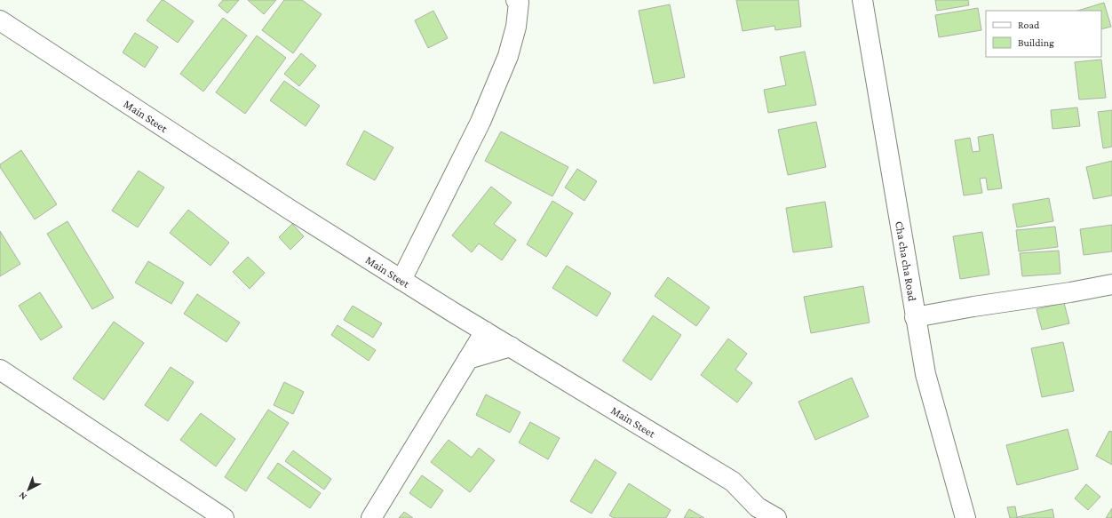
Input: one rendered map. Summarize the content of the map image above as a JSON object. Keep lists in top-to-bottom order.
{
  "streets": {
    "street": ["Main Steet", "Cha cha cha Road"]
  },
  "legend": ["Road", "Building"],
  "north": "bottom left"
}
